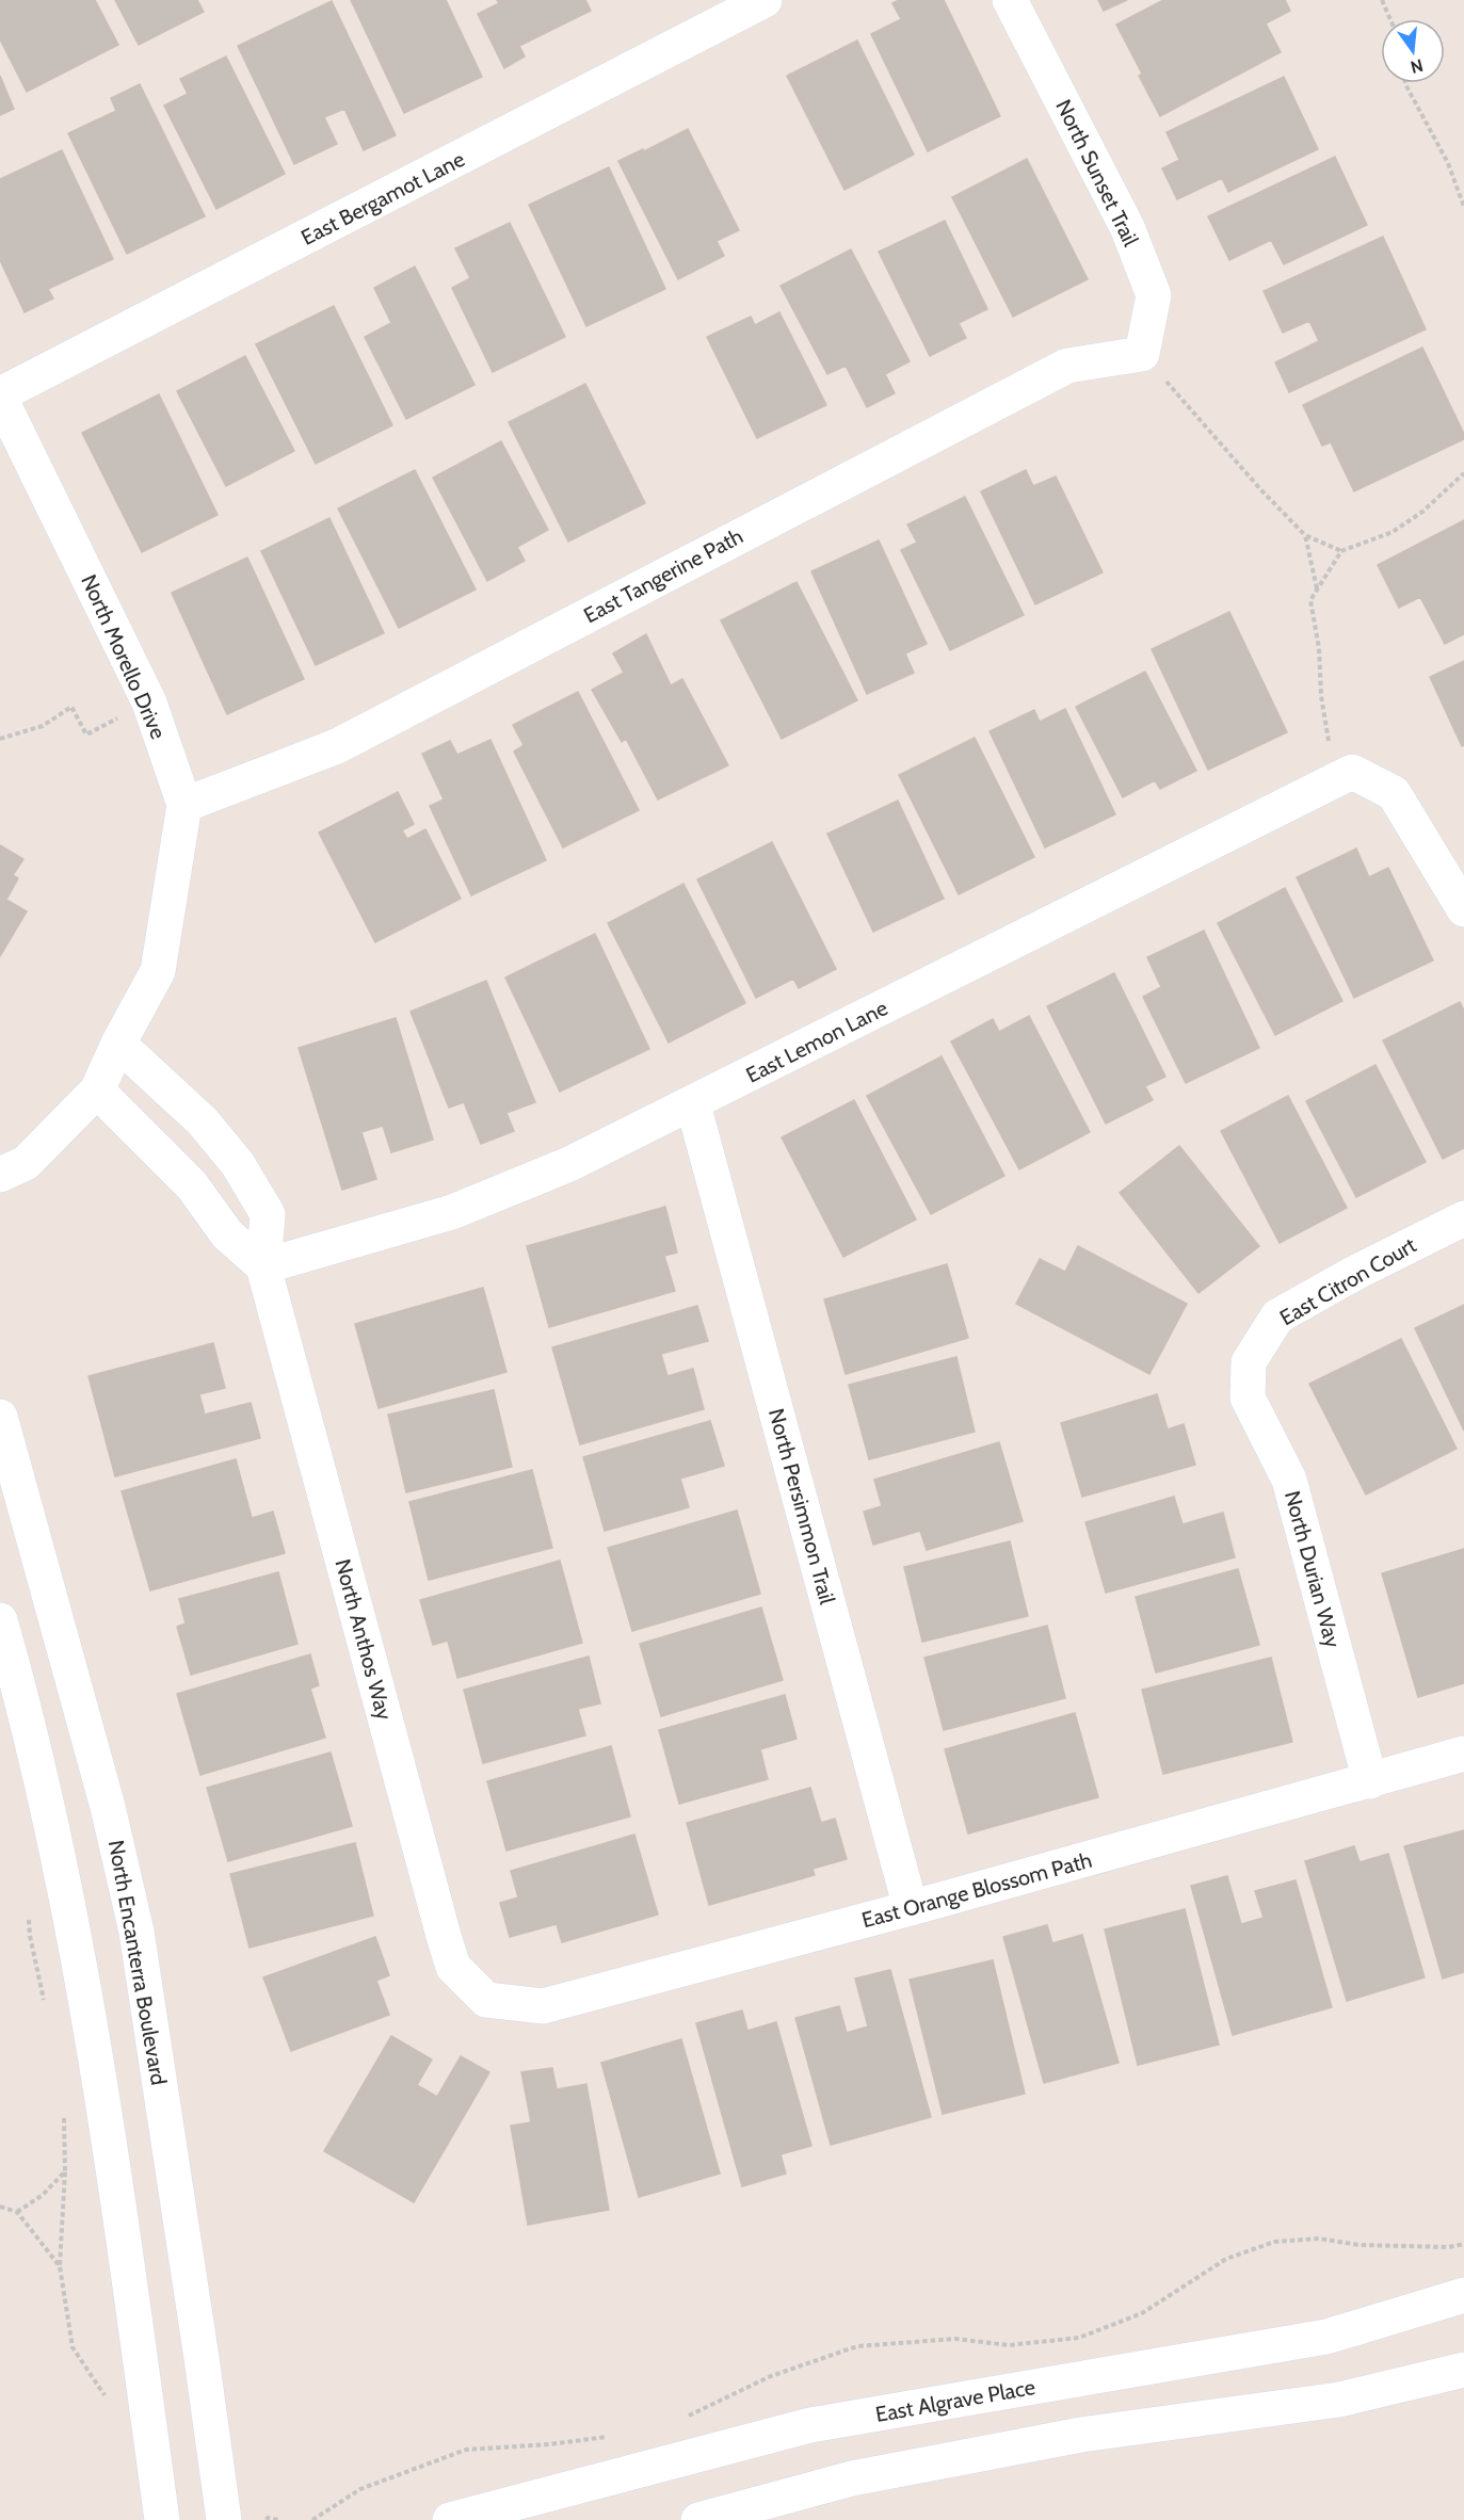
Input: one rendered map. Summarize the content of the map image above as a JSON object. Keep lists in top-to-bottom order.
{
  "streets": {
    "street": [
      "North Sunset Trail",
      "East Bergamot Lane",
      "East Tangerine Path",
      "North Morello Drive",
      "East Lemon Lane",
      "East Citron Court",
      "North Persimmon Trail",
      "North Durian Way",
      "North Anthos Way",
      "East Orange Blossom Path",
      "North Encanterra Boulevard",
      "East Algrave Place"
    ]
  },
  "crossings": [
    ["North Sunset Trail", "East Tangerine Path"],
    ["East Bergamot Lane", "North Morello Drive"],
    ["East Tangerine Path", "North Morello Drive"],
    ["North Morello Drive", "North Anthos Way"],
    ["East Lemon Lane", "North Persimmon Trail"],
    ["East Lemon Lane", "North Anthos Way"],
    ["East Citron Court", "North Durian Way"],
    ["North Persimmon Trail", "East Orange Blossom Path"],
    ["North Durian Way", "East Orange Blossom Path"],
    ["North Anthos Way", "East Orange Blossom Path"]
  ],
  "north": "bottom"
}
